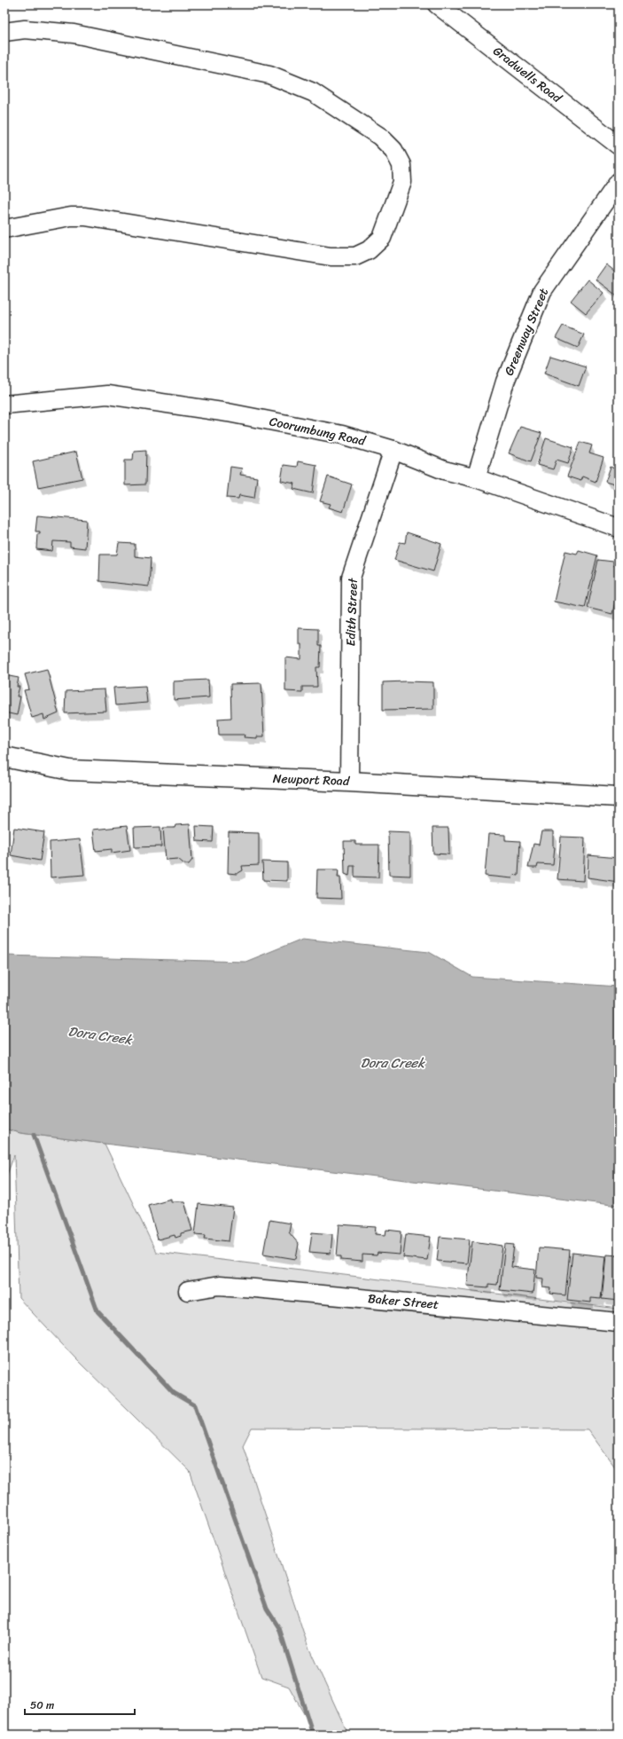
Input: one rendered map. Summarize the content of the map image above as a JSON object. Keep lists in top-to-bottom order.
{
  "streets": {
    "street": [
      "Gradwells Road",
      "Greenway Street",
      "Coorumbung Road",
      "Edith Street",
      "Newport Road",
      "Baker Street"
    ]
  },
  "crossings": [
    ["Greenway Street", "Coorumbung Road"],
    ["Coorumbung Road", "Edith Street"],
    ["Edith Street", "Newport Road"]
  ],
  "water": ["Dora Creek"],
  "scale_bar": "50 m"
}
